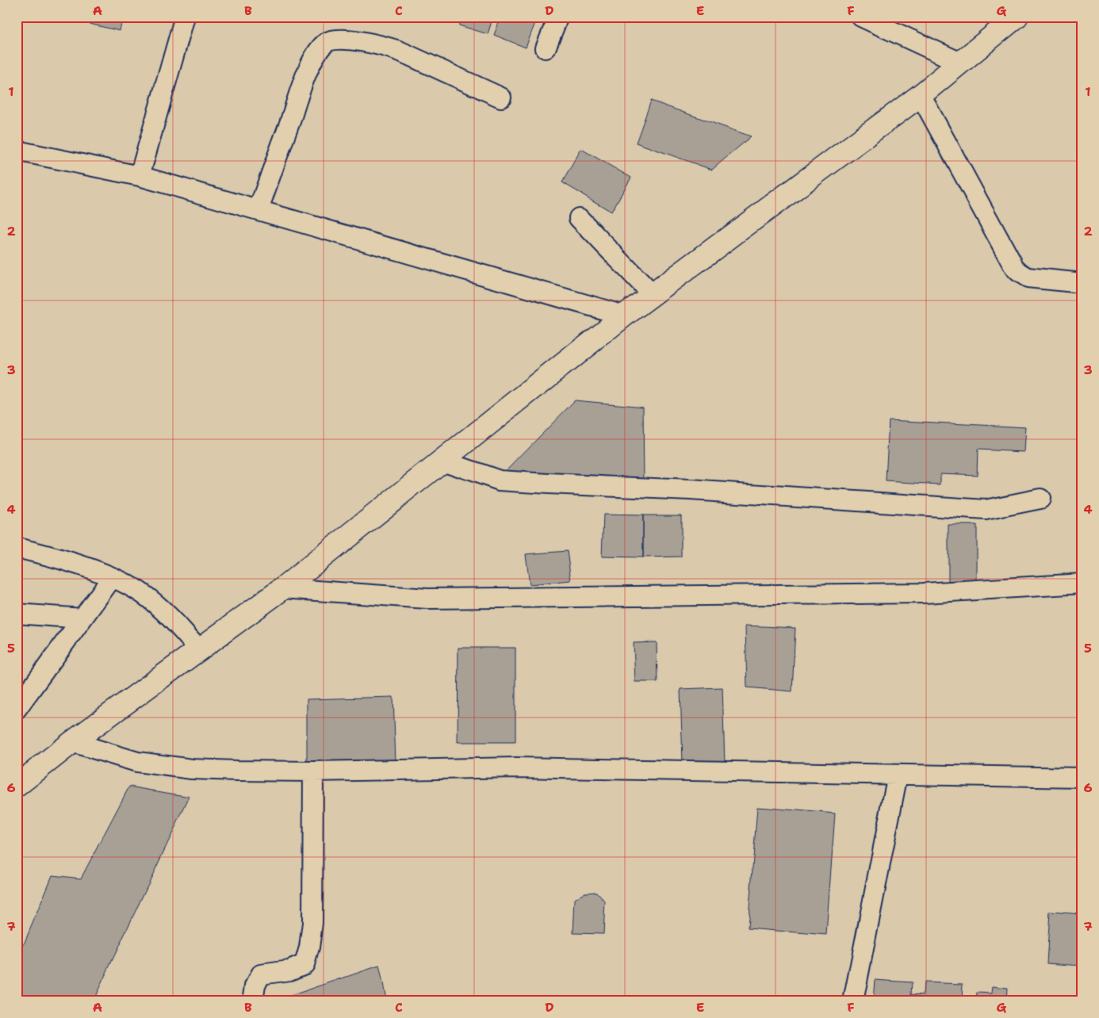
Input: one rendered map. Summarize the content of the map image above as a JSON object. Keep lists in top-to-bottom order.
{
  "grid": {
    "columns": [
      "A",
      "B",
      "C",
      "D",
      "E",
      "F",
      "G"
    ],
    "rows": [
      "1",
      "2",
      "3",
      "4",
      "5",
      "6",
      "7"
    ]
  }
}
